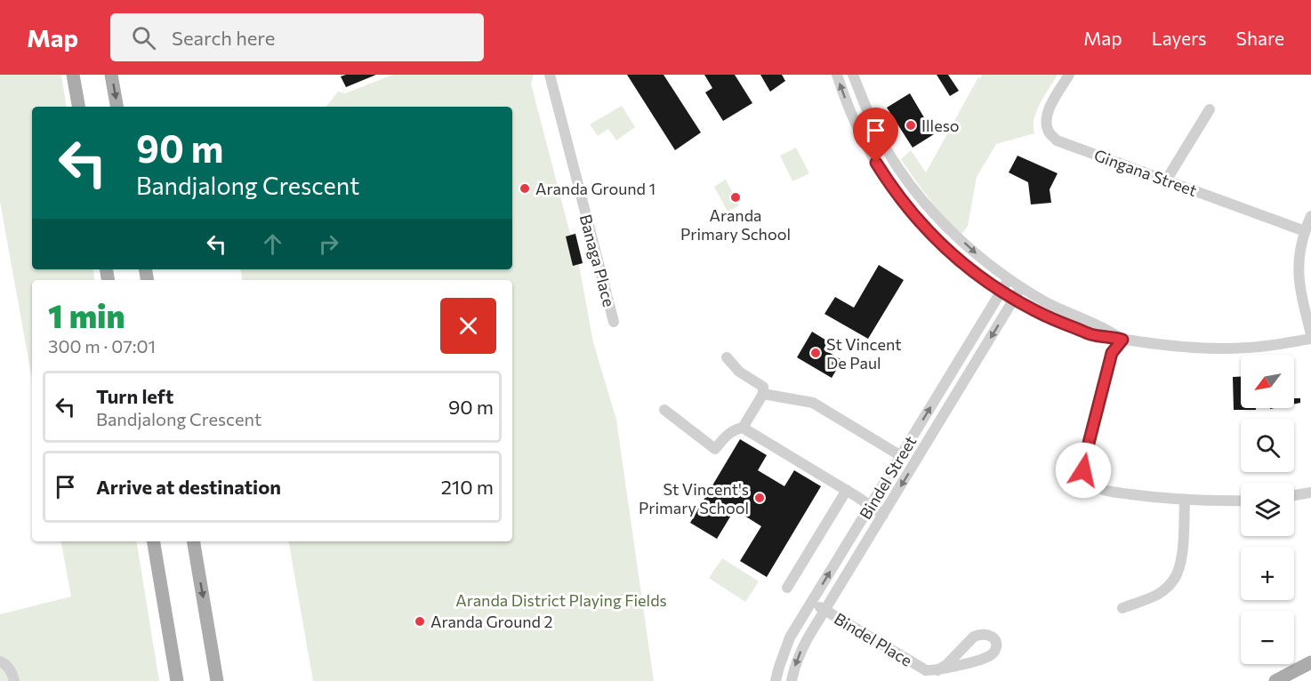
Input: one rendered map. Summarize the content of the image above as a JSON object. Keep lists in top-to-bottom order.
{
  "streets": {
    "street": [
      "Gingana Street",
      "Banaga Place",
      "Bindel Street",
      "Bindel Place"
    ]
  },
  "crossings": [
    ["Bindel Street", "Bindel Place"]
  ],
  "parks": ["Aranda District Playing Fields"],
  "places": [
    "Illeso",
    "Aranda Ground 1",
    "Aranda Primary School",
    "St Vincent De Paul",
    "St Vincent's Primary School",
    "Aranda Ground 2"
  ],
  "north": "bottom left",
  "page": {
    "header": "Map",
    "search": "Search here",
    "nav": ["Map", "Layers", "Share"],
    "turn": ["90 m", "Bandjalong Crescent"],
    "heading": ["1 min", "300 m · 07:01"],
    "map_buttons": ["+", "−"],
    "list": [
      {
        "name": "Turn left",
        "note": "Bandjalong Crescent",
        "value": "90 m"
      },
      {
        "name": "Arrive at destination",
        "value": "210 m"
      }
    ]
  }
}
